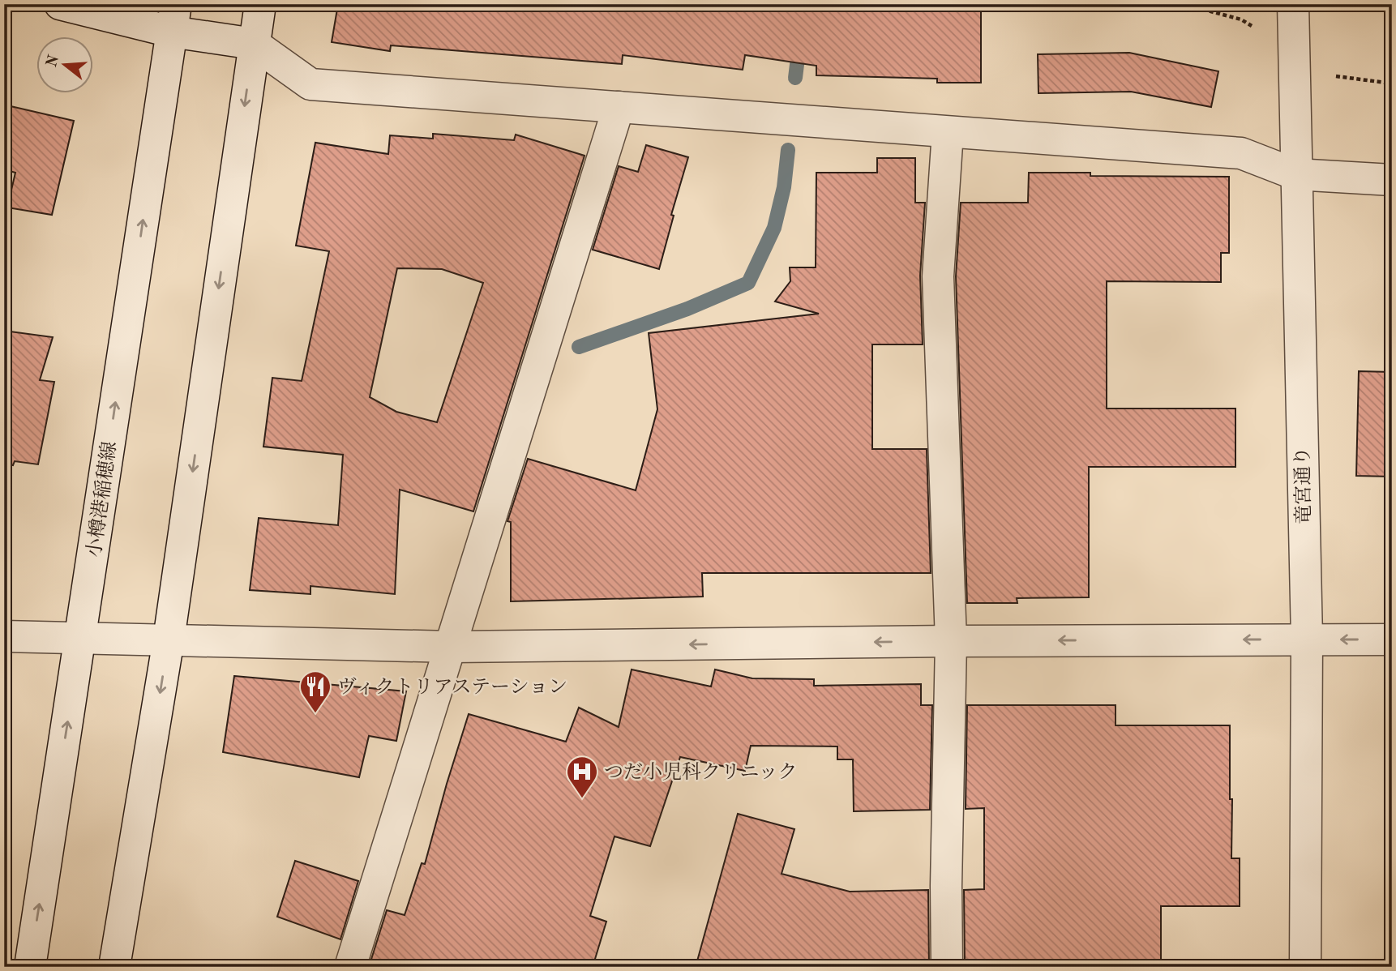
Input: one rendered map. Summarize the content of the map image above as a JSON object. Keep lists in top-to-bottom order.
{
  "streets": {
    "street": ["竜宮通り", "小樽港稲穂線"]
  },
  "places": {
    "restaurant": ["ヴィクトリアステーション"],
    "hospital": ["つだ小児科クリニック"]
  },
  "north": "left"
}
